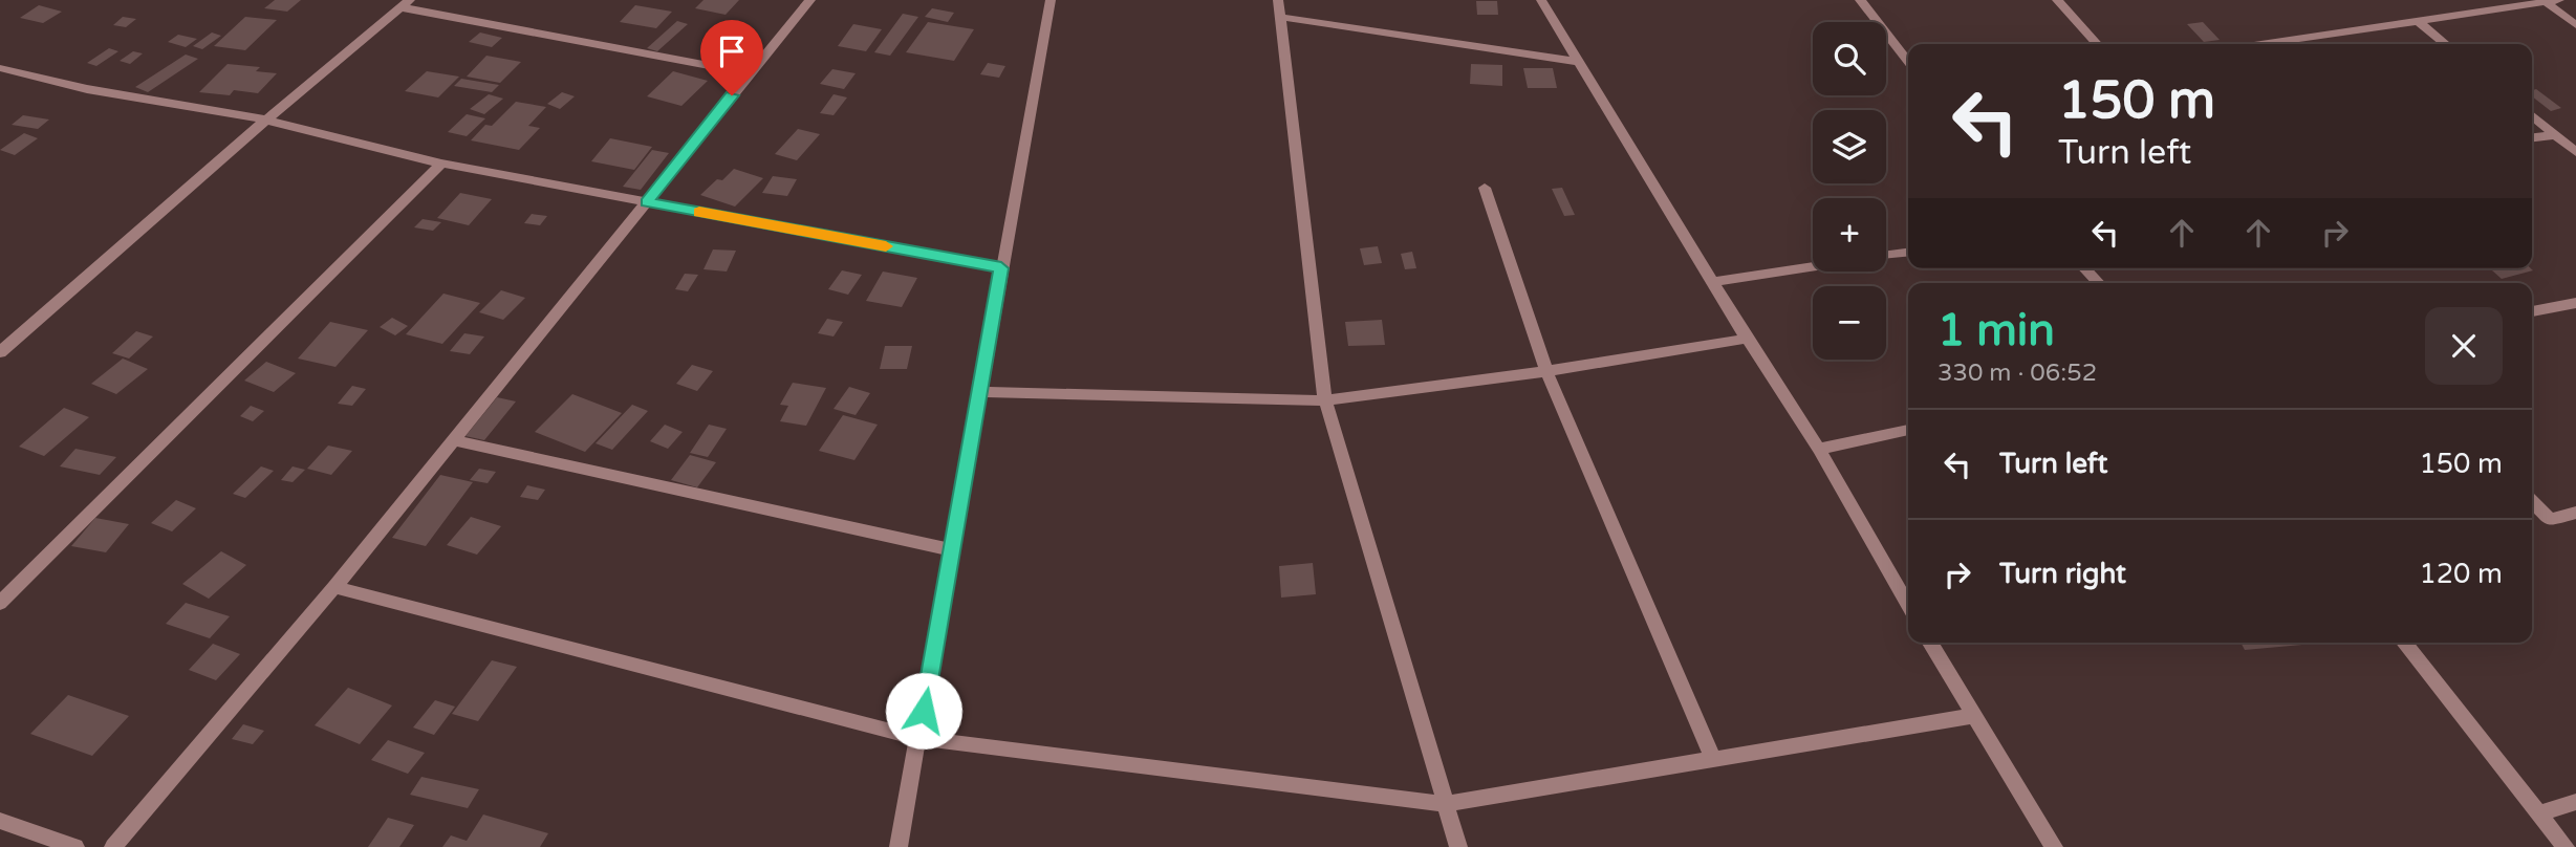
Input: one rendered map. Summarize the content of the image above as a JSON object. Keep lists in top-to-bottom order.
{
  "page": {
    "map_buttons": ["+", "−"],
    "turn": ["150 m", "Turn left"],
    "heading": ["1 min", "330 m · 06:52"],
    "list": [
      {
        "name": "Turn left",
        "value": "150 m"
      },
      {
        "name": "Turn right",
        "value": "120 m"
      }
    ]
  }
}
